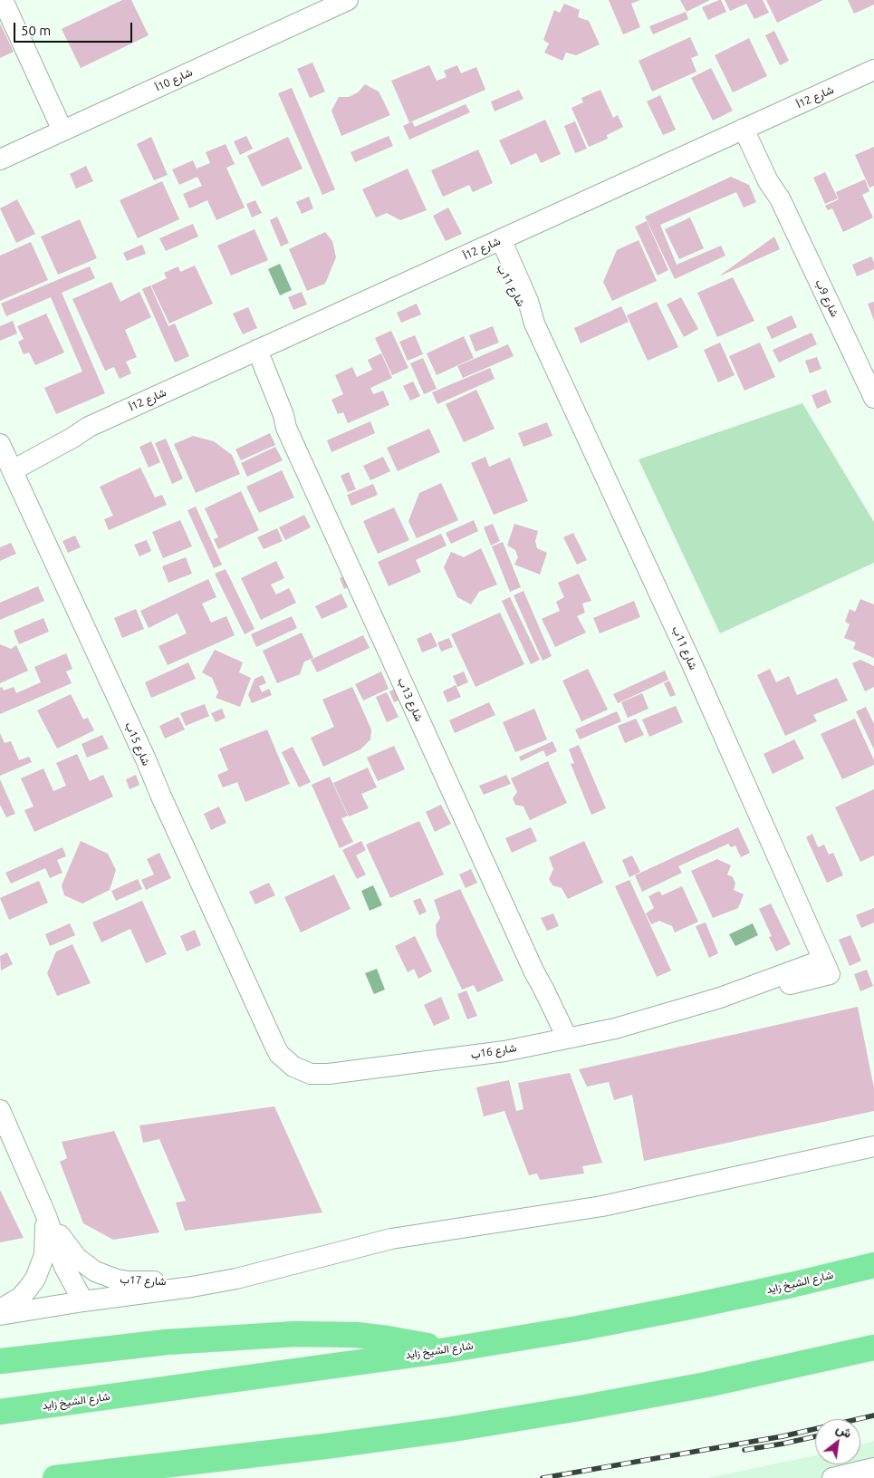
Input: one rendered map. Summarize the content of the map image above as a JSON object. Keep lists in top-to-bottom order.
{
  "streets": {
    "highway": ["شارع الشيخ زايد"],
    "street": [
      "شارع 10أ",
      "شارع 12أ",
      "شارع 11ب",
      "شارع 9ب",
      "شارع 13ب",
      "شارع 15ب",
      "شارع 16ب",
      "شارع 17ب"
    ]
  },
  "crossings": [
    ["شارع 12أ", "شارع 11ب"],
    ["شارع 12أ", "شارع 9ب"],
    ["شارع 12أ", "شارع 13ب"],
    ["شارع 12أ", "شارع 15ب"],
    ["شارع 11ب", "شارع 16ب"],
    ["شارع 13ب", "شارع 16ب"],
    ["شارع 15ب", "شارع 16ب"]
  ],
  "scale_bar": "50 m",
  "north": "top right"
}
